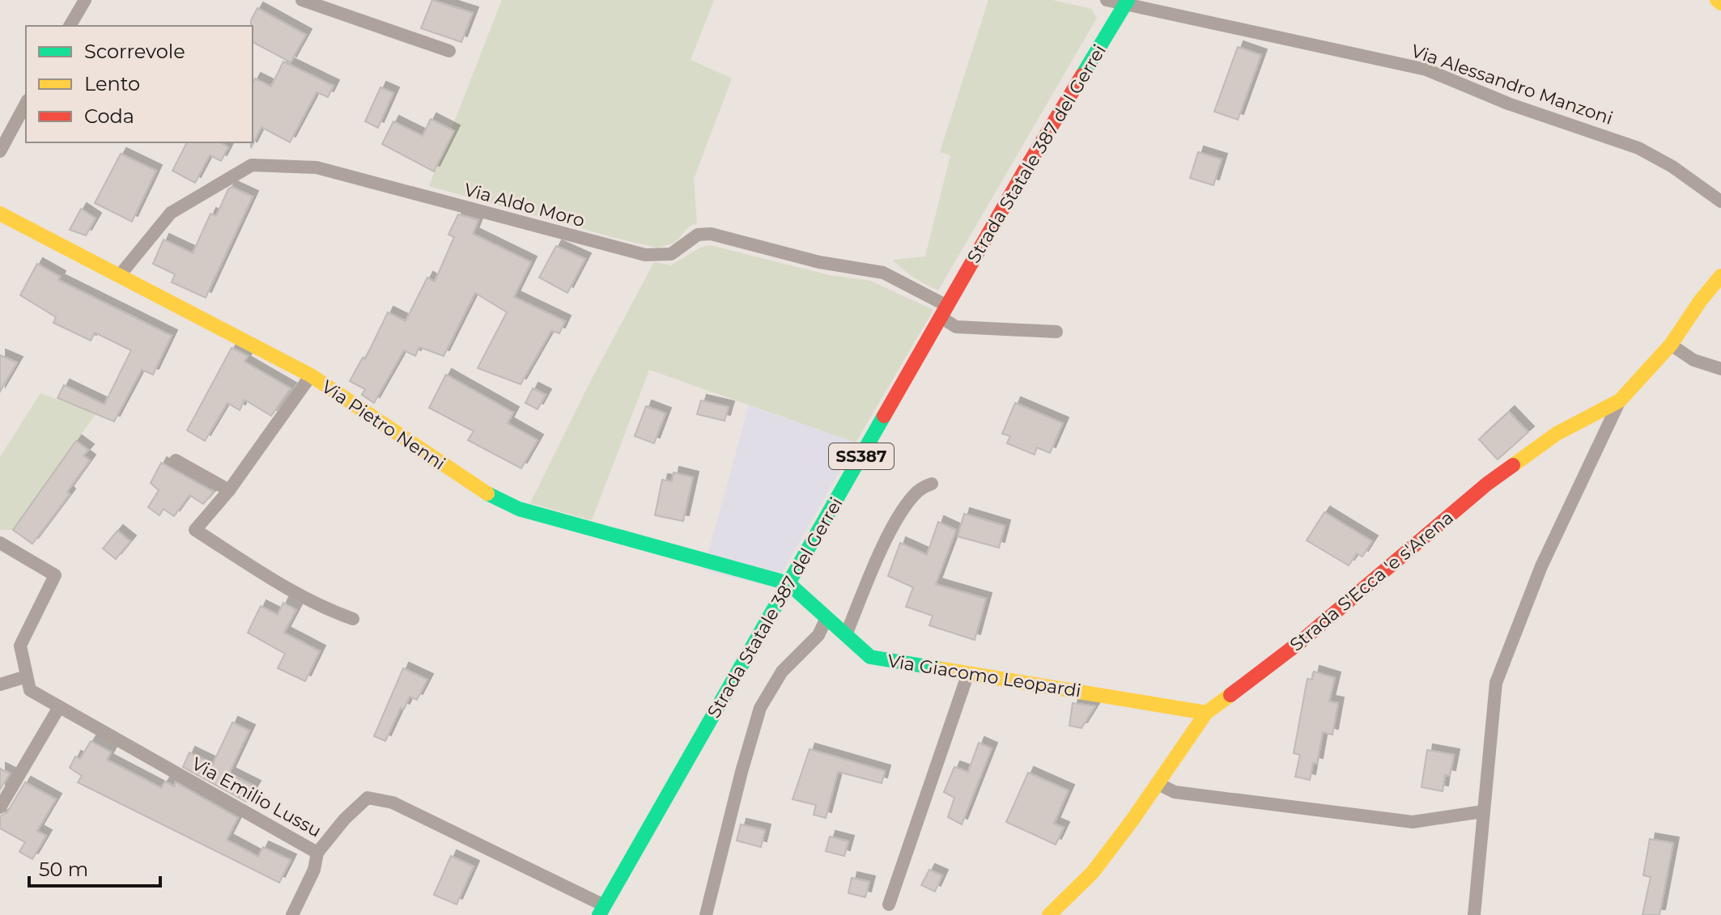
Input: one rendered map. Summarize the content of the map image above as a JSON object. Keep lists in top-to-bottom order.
{
  "streets": {
    "main road": [
      "Strada Statale 387 del Gerrei",
      "Via Pietro Nenni",
      "SS387",
      "Strada S'Ecca 'e s'Arena",
      "Via Giacomo Leopardi"
    ],
    "street": ["Via Alessandro Manzoni", "Via Aldo Moro", "Via Emilio Lussu"]
  },
  "crossings": [
    ["Via Alessandro Manzoni", "Strada Statale 387 del Gerrei"],
    ["Strada Statale 387 del Gerrei", "Via Aldo Moro"],
    ["Strada Statale 387 del Gerrei", "Via Pietro Nenni"],
    ["Strada Statale 387 del Gerrei", "Via Giacomo Leopardi"],
    ["Strada Statale 387 del Gerrei", "Via Emilio Lussu"],
    ["Via Aldo Moro", "Via Pietro Nenni"],
    ["Via Pietro Nenni", "Via Giacomo Leopardi"],
    ["Strada S'Ecca 'e s'Arena", "Via Giacomo Leopardi"]
  ],
  "legend": ["Scorrevole", "Lento", "Coda"],
  "scale_bar": "50 m"
}
